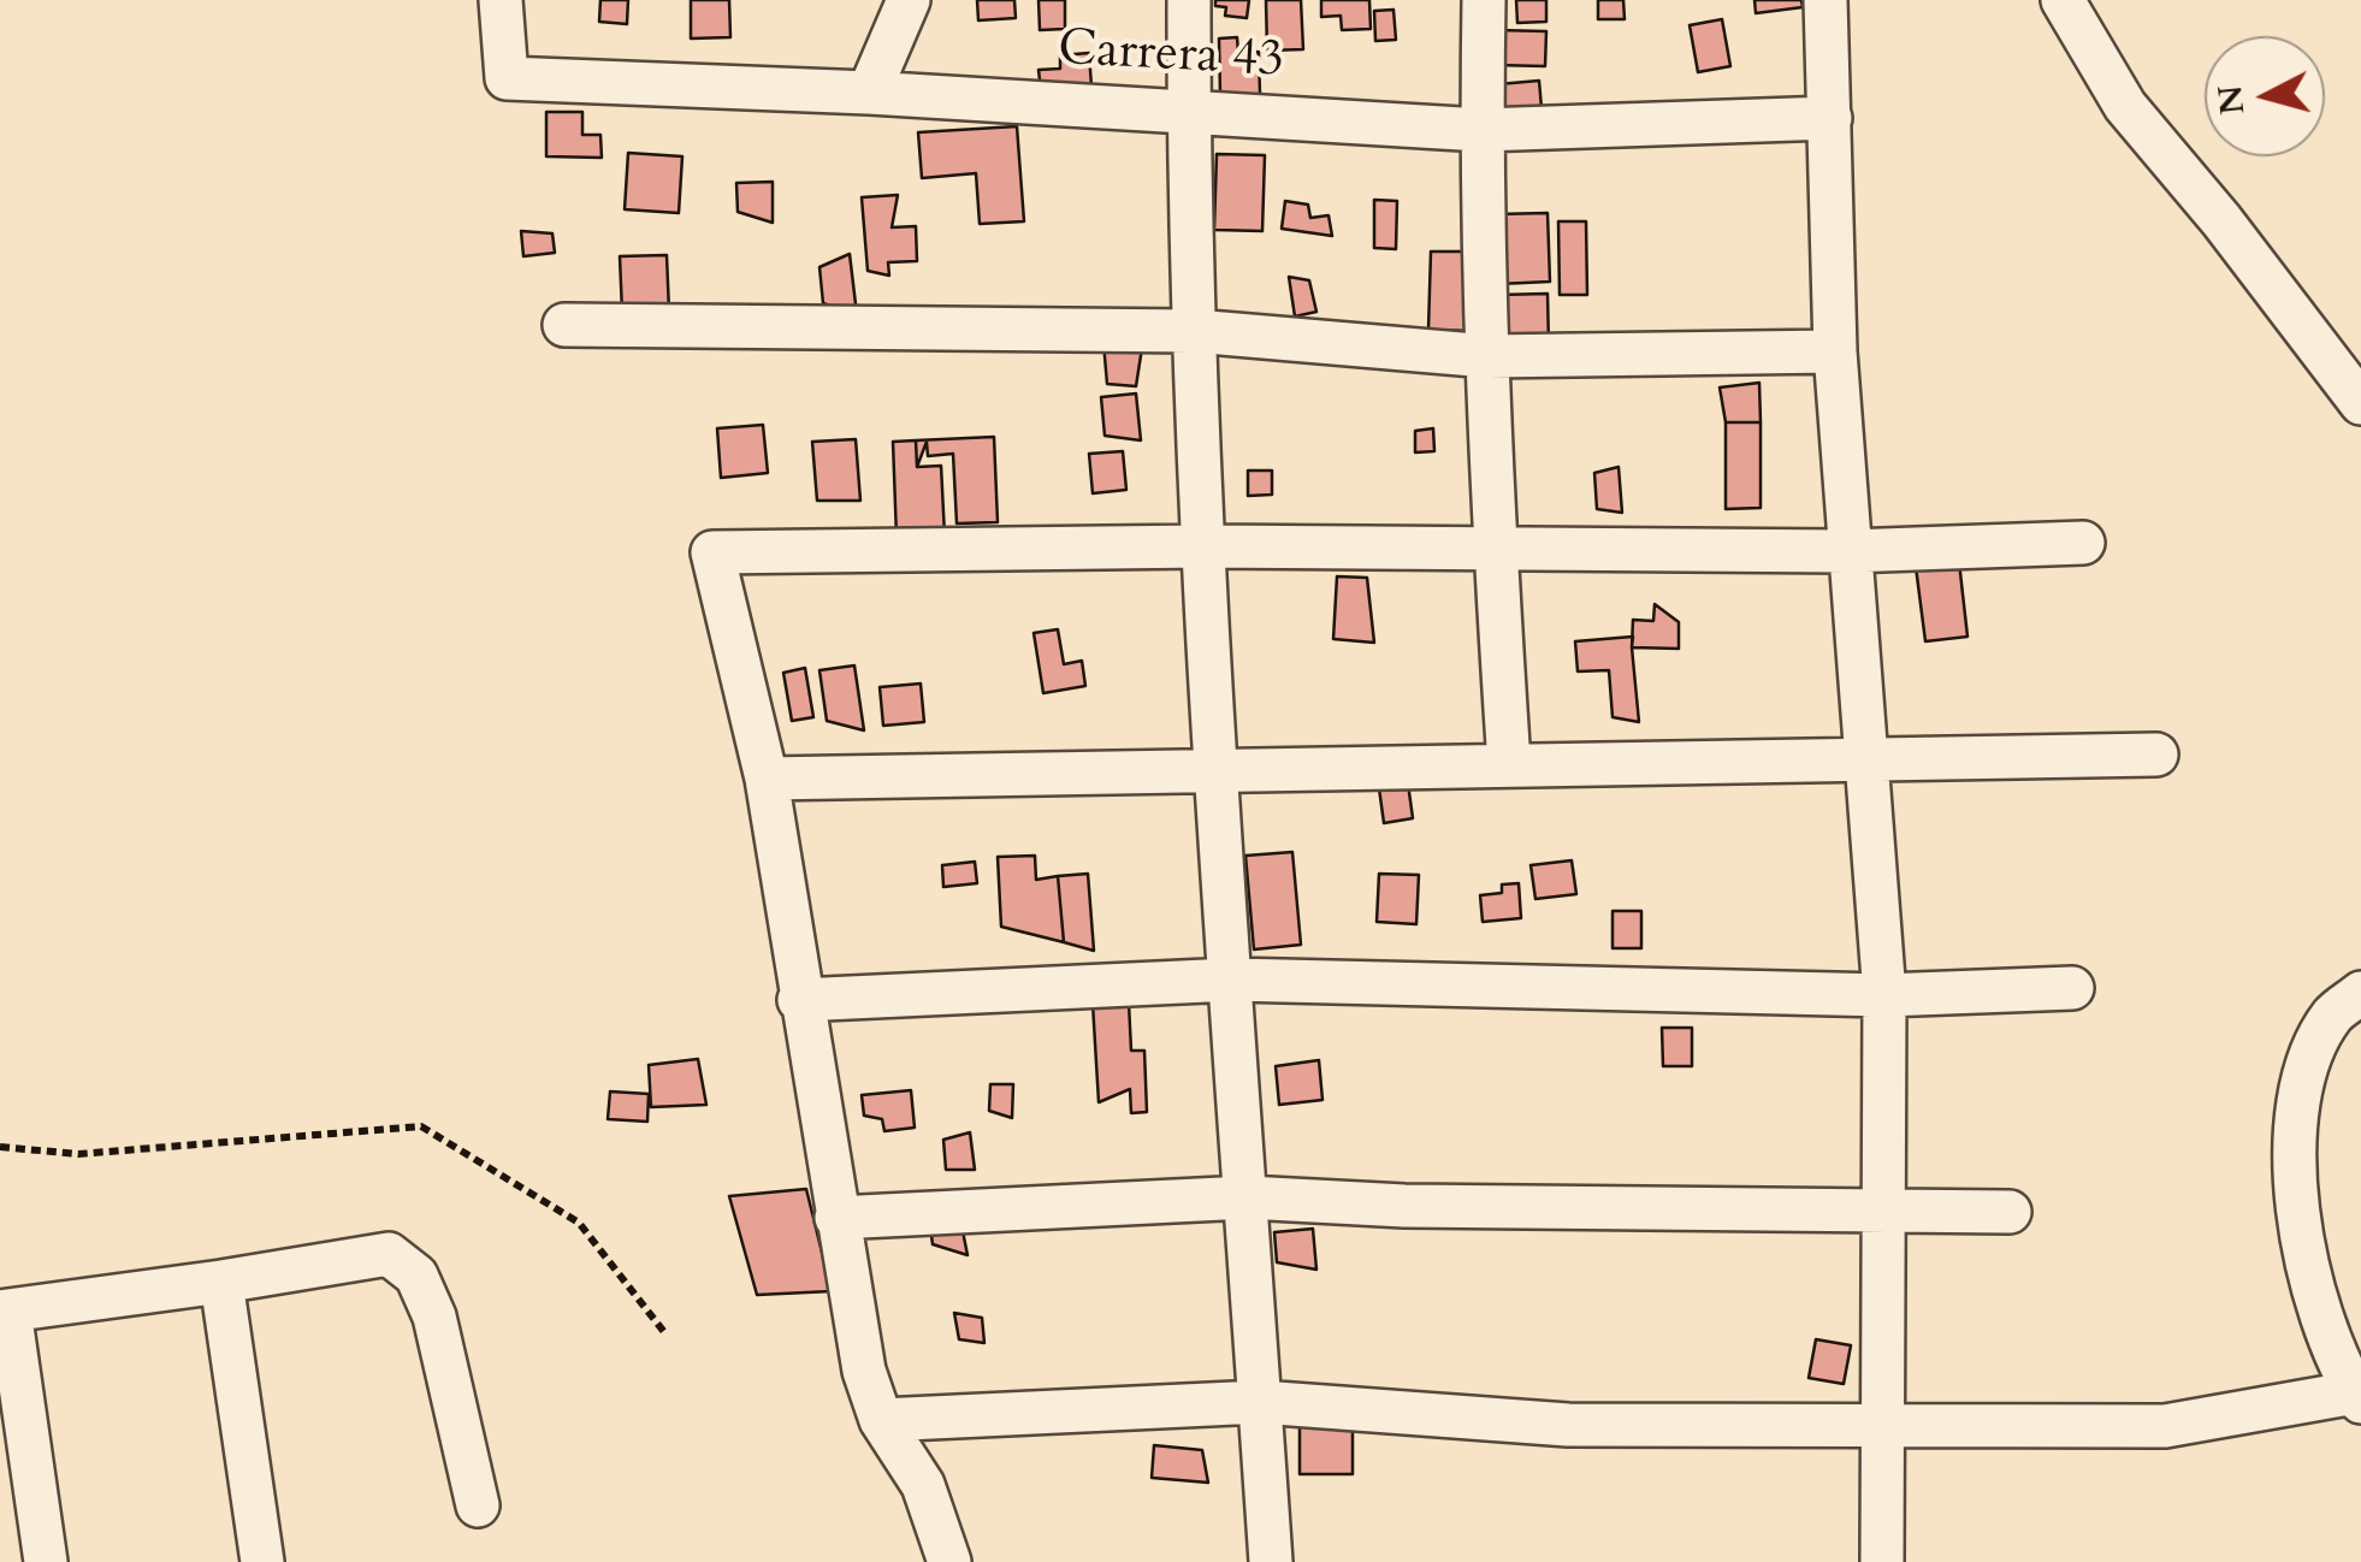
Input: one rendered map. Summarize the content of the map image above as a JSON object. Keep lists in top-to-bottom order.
{
  "streets": {
    "street": ["Carrera 43"]
  },
  "north": "left"
}
